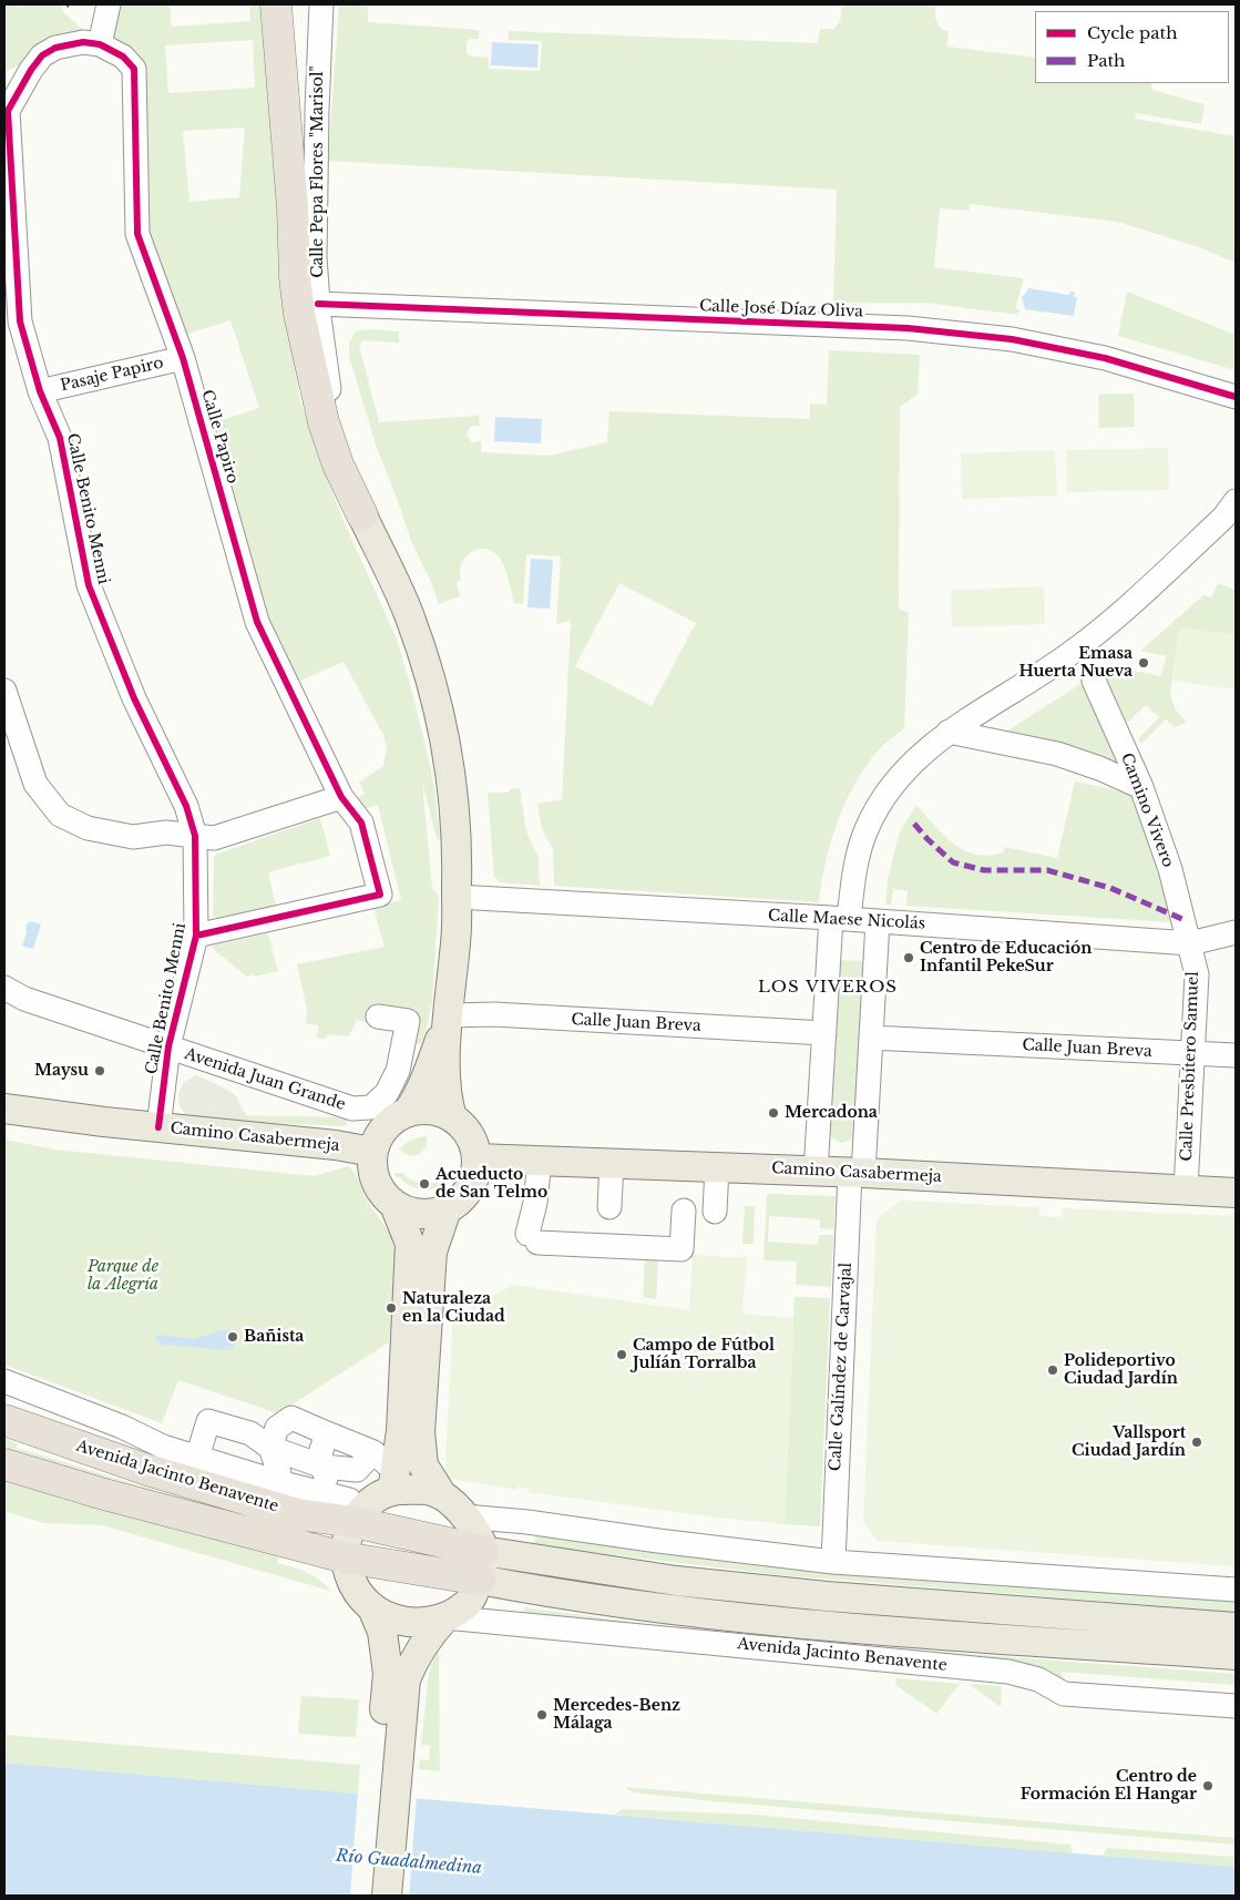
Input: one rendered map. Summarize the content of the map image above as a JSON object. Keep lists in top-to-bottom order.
{
  "streets": {
    "highway": ["Avenida Jacinto Benavente"],
    "main road": ["Camino Casabermeja"],
    "street": [
      "Calle Pepa Flores \"Marisol\"",
      "Calle José Díaz Oliva",
      "Pasaje Papiro",
      "Calle Papiro",
      "Calle Benito Menni",
      "Camino Vivero",
      "Calle Maese Nicolás",
      "Calle Juan Breva",
      "Calle Presbítero Samuel",
      "Avenida Juan Grande",
      "Calle Galíndez de Carvajal"
    ]
  },
  "crossings": [
    ["Calle Pepa Flores \"Marisol\"", "Calle José Díaz Oliva"],
    ["Pasaje Papiro", "Calle Papiro"],
    ["Pasaje Papiro", "Calle Benito Menni"],
    ["Calle Papiro", "Calle Benito Menni"],
    ["Calle Benito Menni", "Avenida Juan Grande"],
    ["Calle Benito Menni", "Camino Casabermeja"],
    ["Camino Vivero", "Calle Maese Nicolás"],
    ["Camino Vivero", "Calle Presbítero Samuel"],
    ["Calle Maese Nicolás", "Calle Presbítero Samuel"],
    ["Calle Maese Nicolás", "Calle Galíndez de Carvajal"],
    ["Calle Juan Breva", "Calle Presbítero Samuel"],
    ["Calle Juan Breva", "Calle Galíndez de Carvajal"],
    ["Calle Presbítero Samuel", "Camino Casabermeja"],
    ["Camino Casabermeja", "Calle Galíndez de Carvajal"]
  ],
  "districts": ["LOS VIVEROS"],
  "water": ["Río Guadalmedina"],
  "parks": ["Parque de la Alegría"],
  "places": [
    "Emasa Huerta Nueva",
    "Centro de Educación Infantil PekeSur",
    "Maysu",
    "Mercadona",
    "Acueducto de San Telmo",
    "Naturaleza en la Ciudad",
    "Bañista",
    "Campo de Fútbol Julíán Torralba",
    "Polideportivo Ciudad Jardín",
    "Vallsport Ciudad Jardín",
    "Mercedes-Benz Málaga",
    "Centro de Formación El Hangar"
  ],
  "legend": ["Cycle path", "Path"]
}
